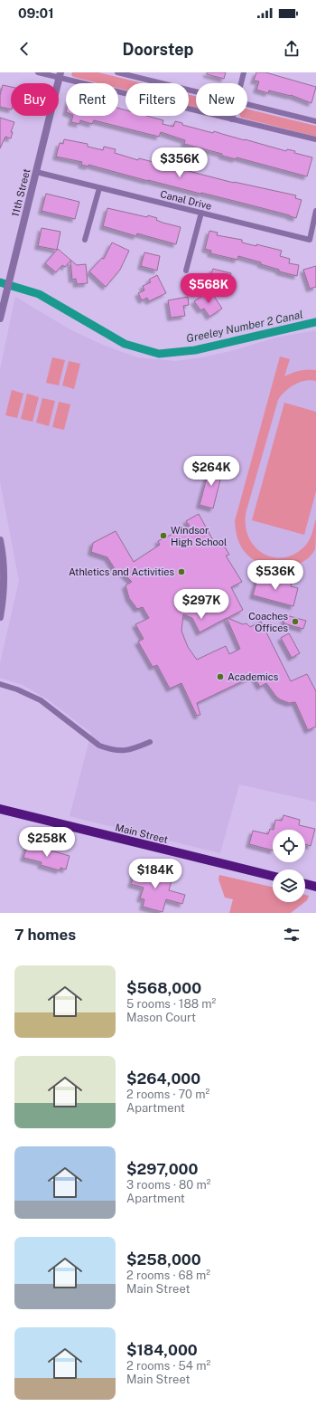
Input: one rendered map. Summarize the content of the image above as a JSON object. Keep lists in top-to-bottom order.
{
  "streets": {
    "main road": ["Main Street"],
    "street": ["11th Street", "Canal Drive"]
  },
  "crossings": [
    ["11th Street", "Canal Drive"]
  ],
  "water": ["Greeley Number 2 Canal"],
  "places": [
    "Windsor High School",
    "Athletics and Activities",
    "Coaches Offices",
    "Academics"
  ],
  "page": {
    "status": "09:01",
    "header": "Doorstep",
    "chip": [
      "Buy",
      "Rent",
      "Filters",
      "New"
    ],
    "price": [
      "$356K",
      "$568K",
      "$264K",
      "$536K",
      "$297K",
      "$258K",
      "$184K"
    ],
    "heading": "7 homes",
    "list": [
      {
        "name": "$568,000",
        "note": "5 rooms · 188 m² · Mason Court"
      },
      {
        "name": "$264,000",
        "note": "2 rooms · 70 m² · Apartment"
      },
      {
        "name": "$297,000",
        "note": "3 rooms · 80 m² · Apartment"
      },
      {
        "name": "$258,000",
        "note": "2 rooms · 68 m² · Main Street"
      },
      {
        "name": "$184,000",
        "note": "2 rooms · 54 m² · Main Street"
      }
    ]
  }
}
